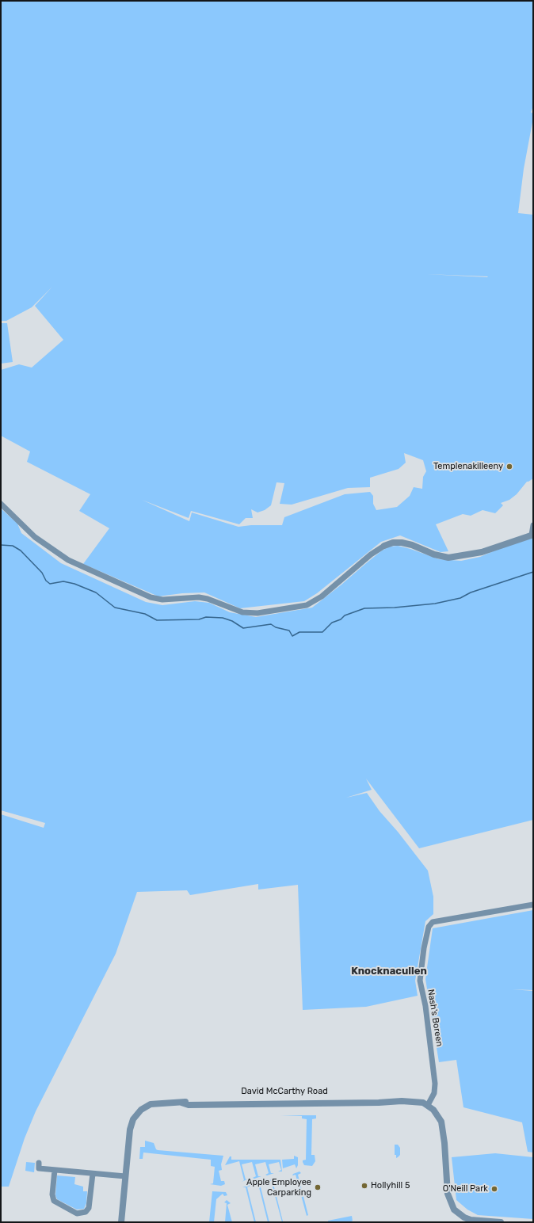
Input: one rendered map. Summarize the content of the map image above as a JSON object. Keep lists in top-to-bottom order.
{
  "streets": {
    "street": ["Nash's Boreen", "David McCarthy Road"]
  },
  "crossings": [
    ["Nash's Boreen", "David McCarthy Road"]
  ],
  "districts": ["Knocknacullen"],
  "places": [
    "Templenakilleeny",
    "Hollyhill 5",
    "Apple Employee Carparking",
    "O'Neill Park"
  ]
}
